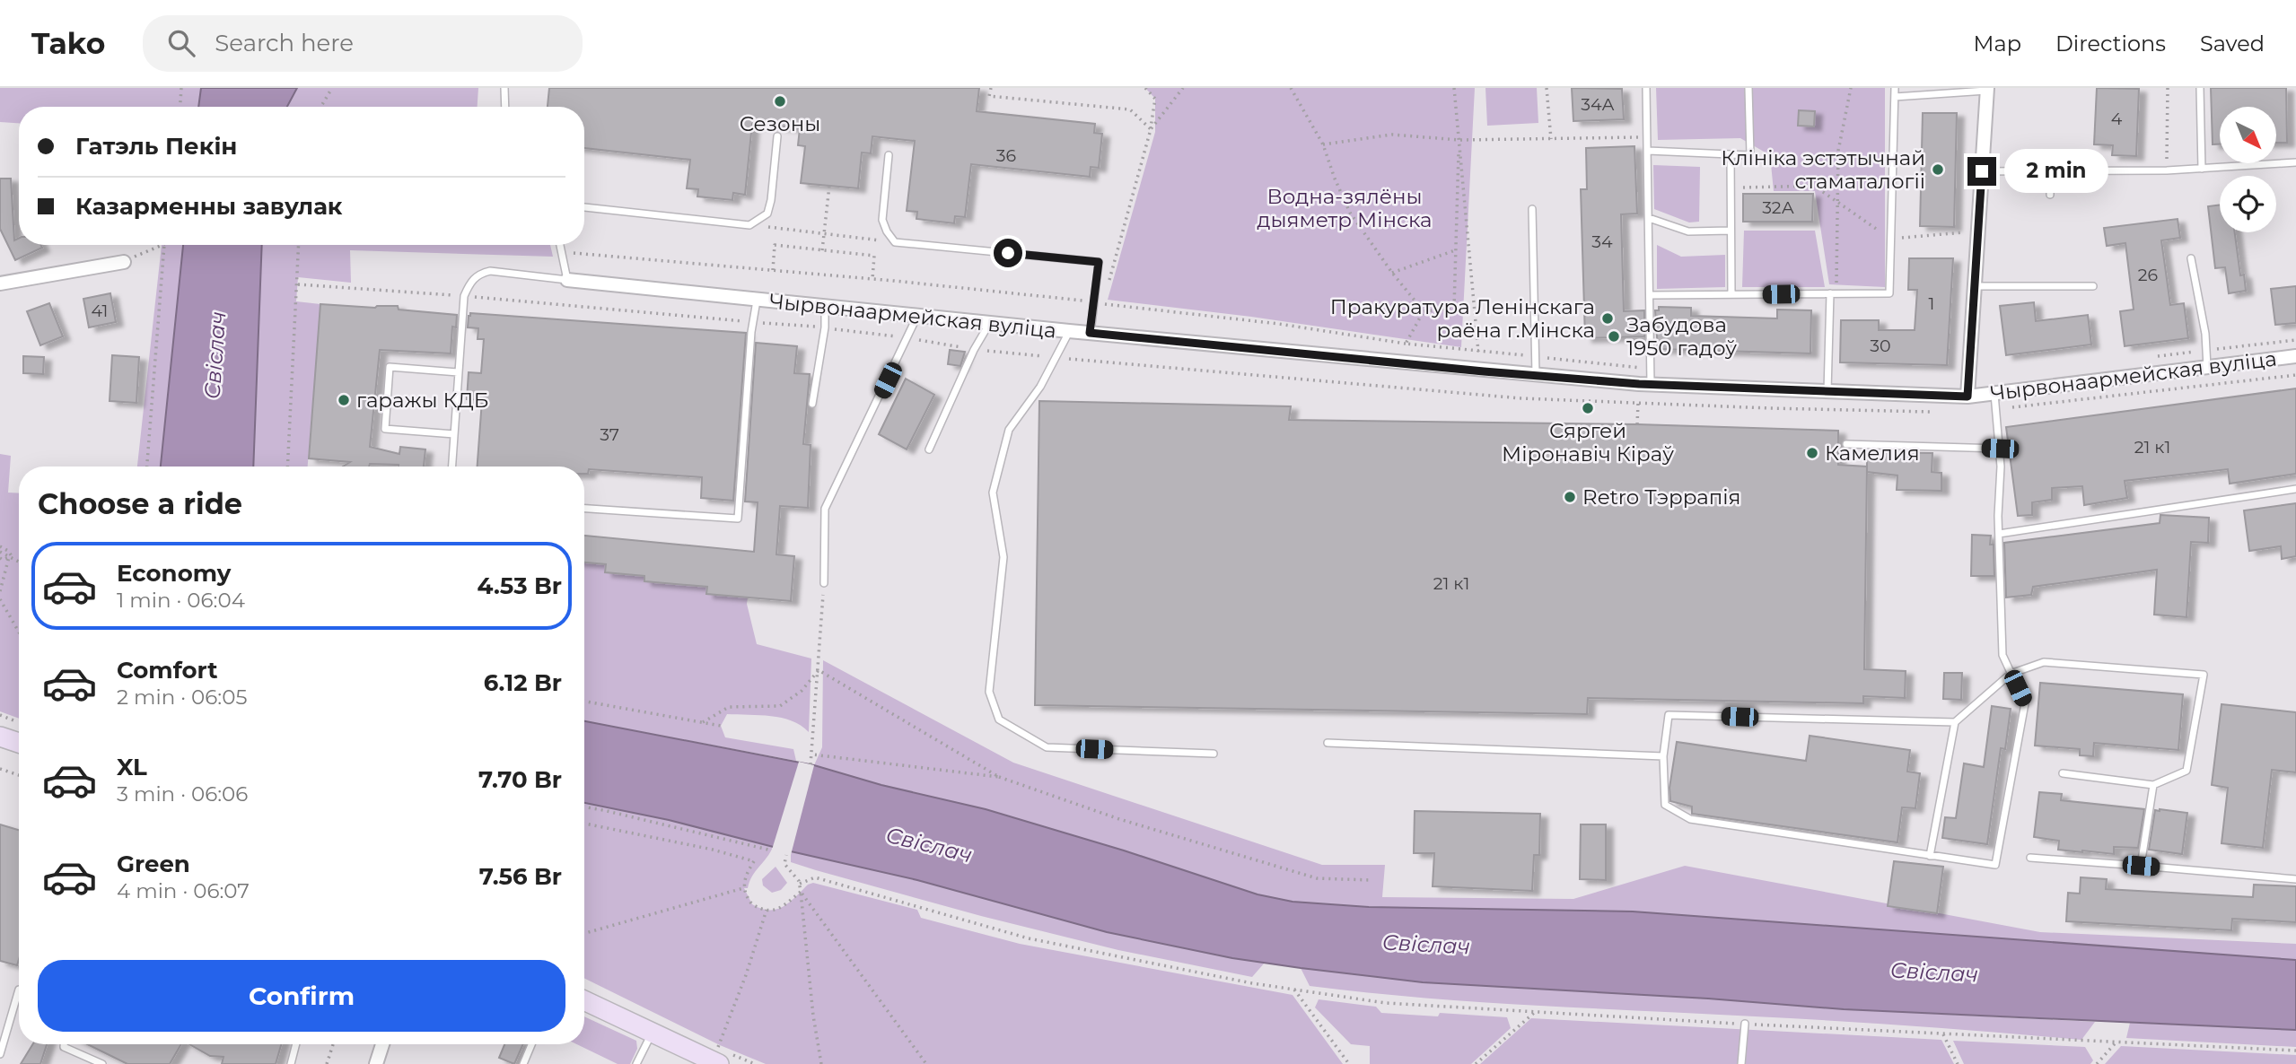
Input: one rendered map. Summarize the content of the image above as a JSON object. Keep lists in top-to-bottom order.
{
  "streets": {
    "street": ["Чырвонаармейская вуліца"]
  },
  "water": ["Свіслач"],
  "parks": ["Водна-зялёны дыяметр Мінска"],
  "places": [
    "Сезоны",
    "Клініка эстэтычнай стаматалогіі",
    "Пракуратура Ленінскага раёна г.Мінска",
    "Забудова 1950 гадоў",
    "гаражы КДБ",
    "Сяргей Міронавіч Кіраў",
    "Камелия",
    "Retro Тэррапія"
  ],
  "house_numbers": [
    "34А",
    "4",
    "36",
    "32А",
    "34",
    "26",
    "1",
    "41",
    "30",
    "37",
    "21 к1",
    "21 к1"
  ],
  "north": "bottom right",
  "page": {
    "header": "Tako",
    "search": "Search here",
    "nav": ["Map", "Directions", "Saved"],
    "banner": ["Гатэль Пекін", "Казарменны завулак"],
    "bubble": "2 min",
    "heading": "Choose a ride",
    "list": [
      {
        "name": "Economy",
        "note": "1 min · 06:04",
        "value": "4.53 Br"
      },
      {
        "name": "Comfort",
        "note": "2 min · 06:05",
        "value": "6.12 Br"
      },
      {
        "name": "XL",
        "note": "3 min · 06:06",
        "value": "7.70 Br"
      },
      {
        "name": "Green",
        "note": "4 min · 06:07",
        "value": "7.56 Br"
      }
    ],
    "buttons": "Confirm"
  }
}
